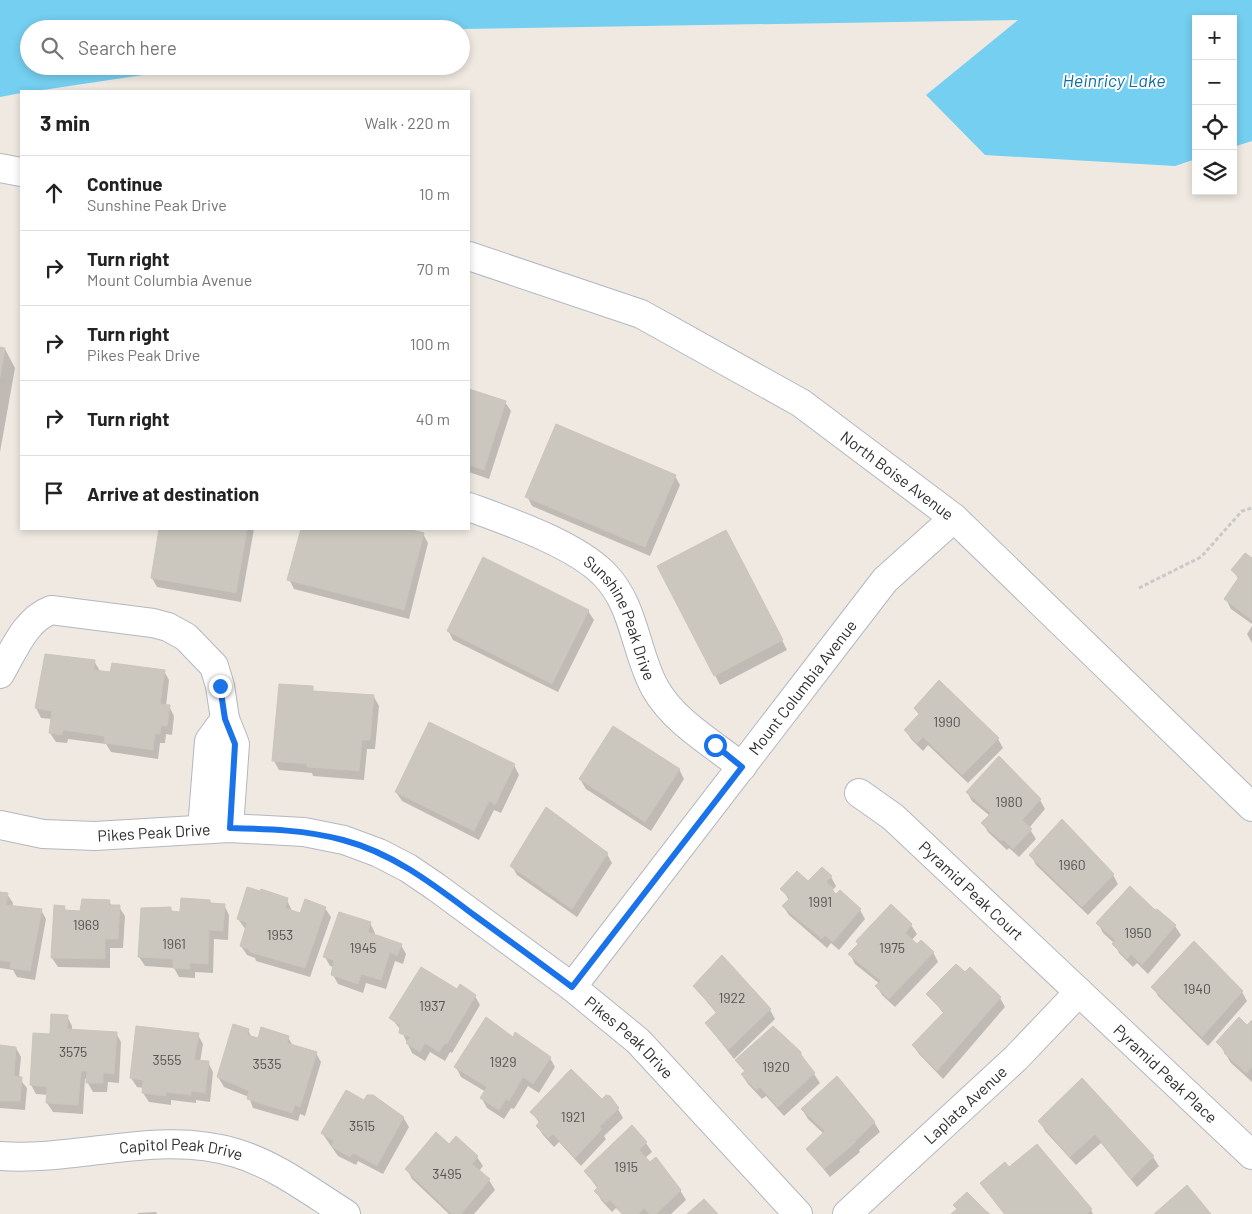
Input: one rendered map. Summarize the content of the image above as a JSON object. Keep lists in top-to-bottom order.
{
  "streets": {
    "street": [
      "North Boise Avenue",
      "Sunshine Peak Drive",
      "Mount Columbia Avenue",
      "Pikes Peak Drive",
      "Pyramid Peak Court",
      "Pyramid Peak Place",
      "Laplata Avenue",
      "Capitol Peak Drive"
    ]
  },
  "crossings": [
    ["North Boise Avenue", "Mount Columbia Avenue"],
    ["Sunshine Peak Drive", "Mount Columbia Avenue"],
    ["Mount Columbia Avenue", "Pikes Peak Drive"],
    ["Pyramid Peak Court", "Pyramid Peak Place"],
    ["Pyramid Peak Court", "Laplata Avenue"],
    ["Pyramid Peak Place", "Laplata Avenue"]
  ],
  "water": ["Heinricy Lake"],
  "house_numbers": [
    "1990",
    "1980",
    "1960",
    "1991",
    "1969",
    "1950",
    "1953",
    "1961",
    "1945",
    "1975",
    "1940",
    "1922",
    "1937",
    "3575",
    "3555",
    "1929",
    "3535",
    "1920",
    "1921",
    "3515",
    "1915",
    "3495"
  ],
  "page": {
    "map_buttons": ["+", "−"],
    "search": "Search here",
    "heading": ["3 min", "Walk · 220 m"],
    "list": [
      ["Continue", "Sunshine Peak Drive", "10 m"],
      ["Turn right", "Mount Columbia Avenue", "70 m"],
      ["Turn right", "Pikes Peak Drive", "100 m"],
      ["Turn right", "40 m"],
      "Arrive at destination"
    ]
  }
}
